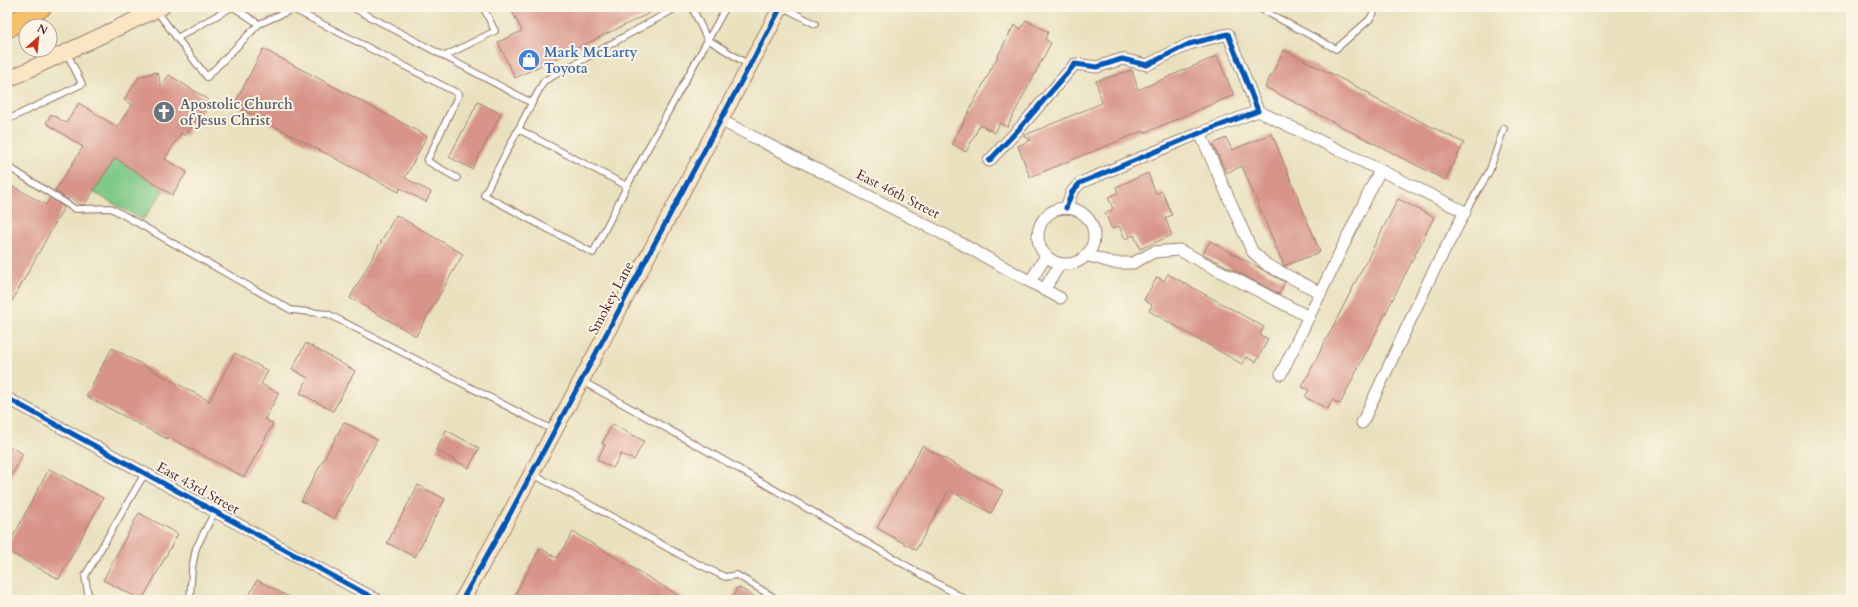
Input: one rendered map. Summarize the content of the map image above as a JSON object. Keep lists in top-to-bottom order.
{
  "streets": {
    "street": ["East 46th Street", "Smokey Lane", "East 43rd Street"]
  },
  "crossings": [
    ["East 46th Street", "Smokey Lane"]
  ],
  "places": {
    "shop": ["Mark McLarty Toyota"],
    "church": ["Apostolic Church of Jesus Christ"]
  },
  "north": "top right"
}
